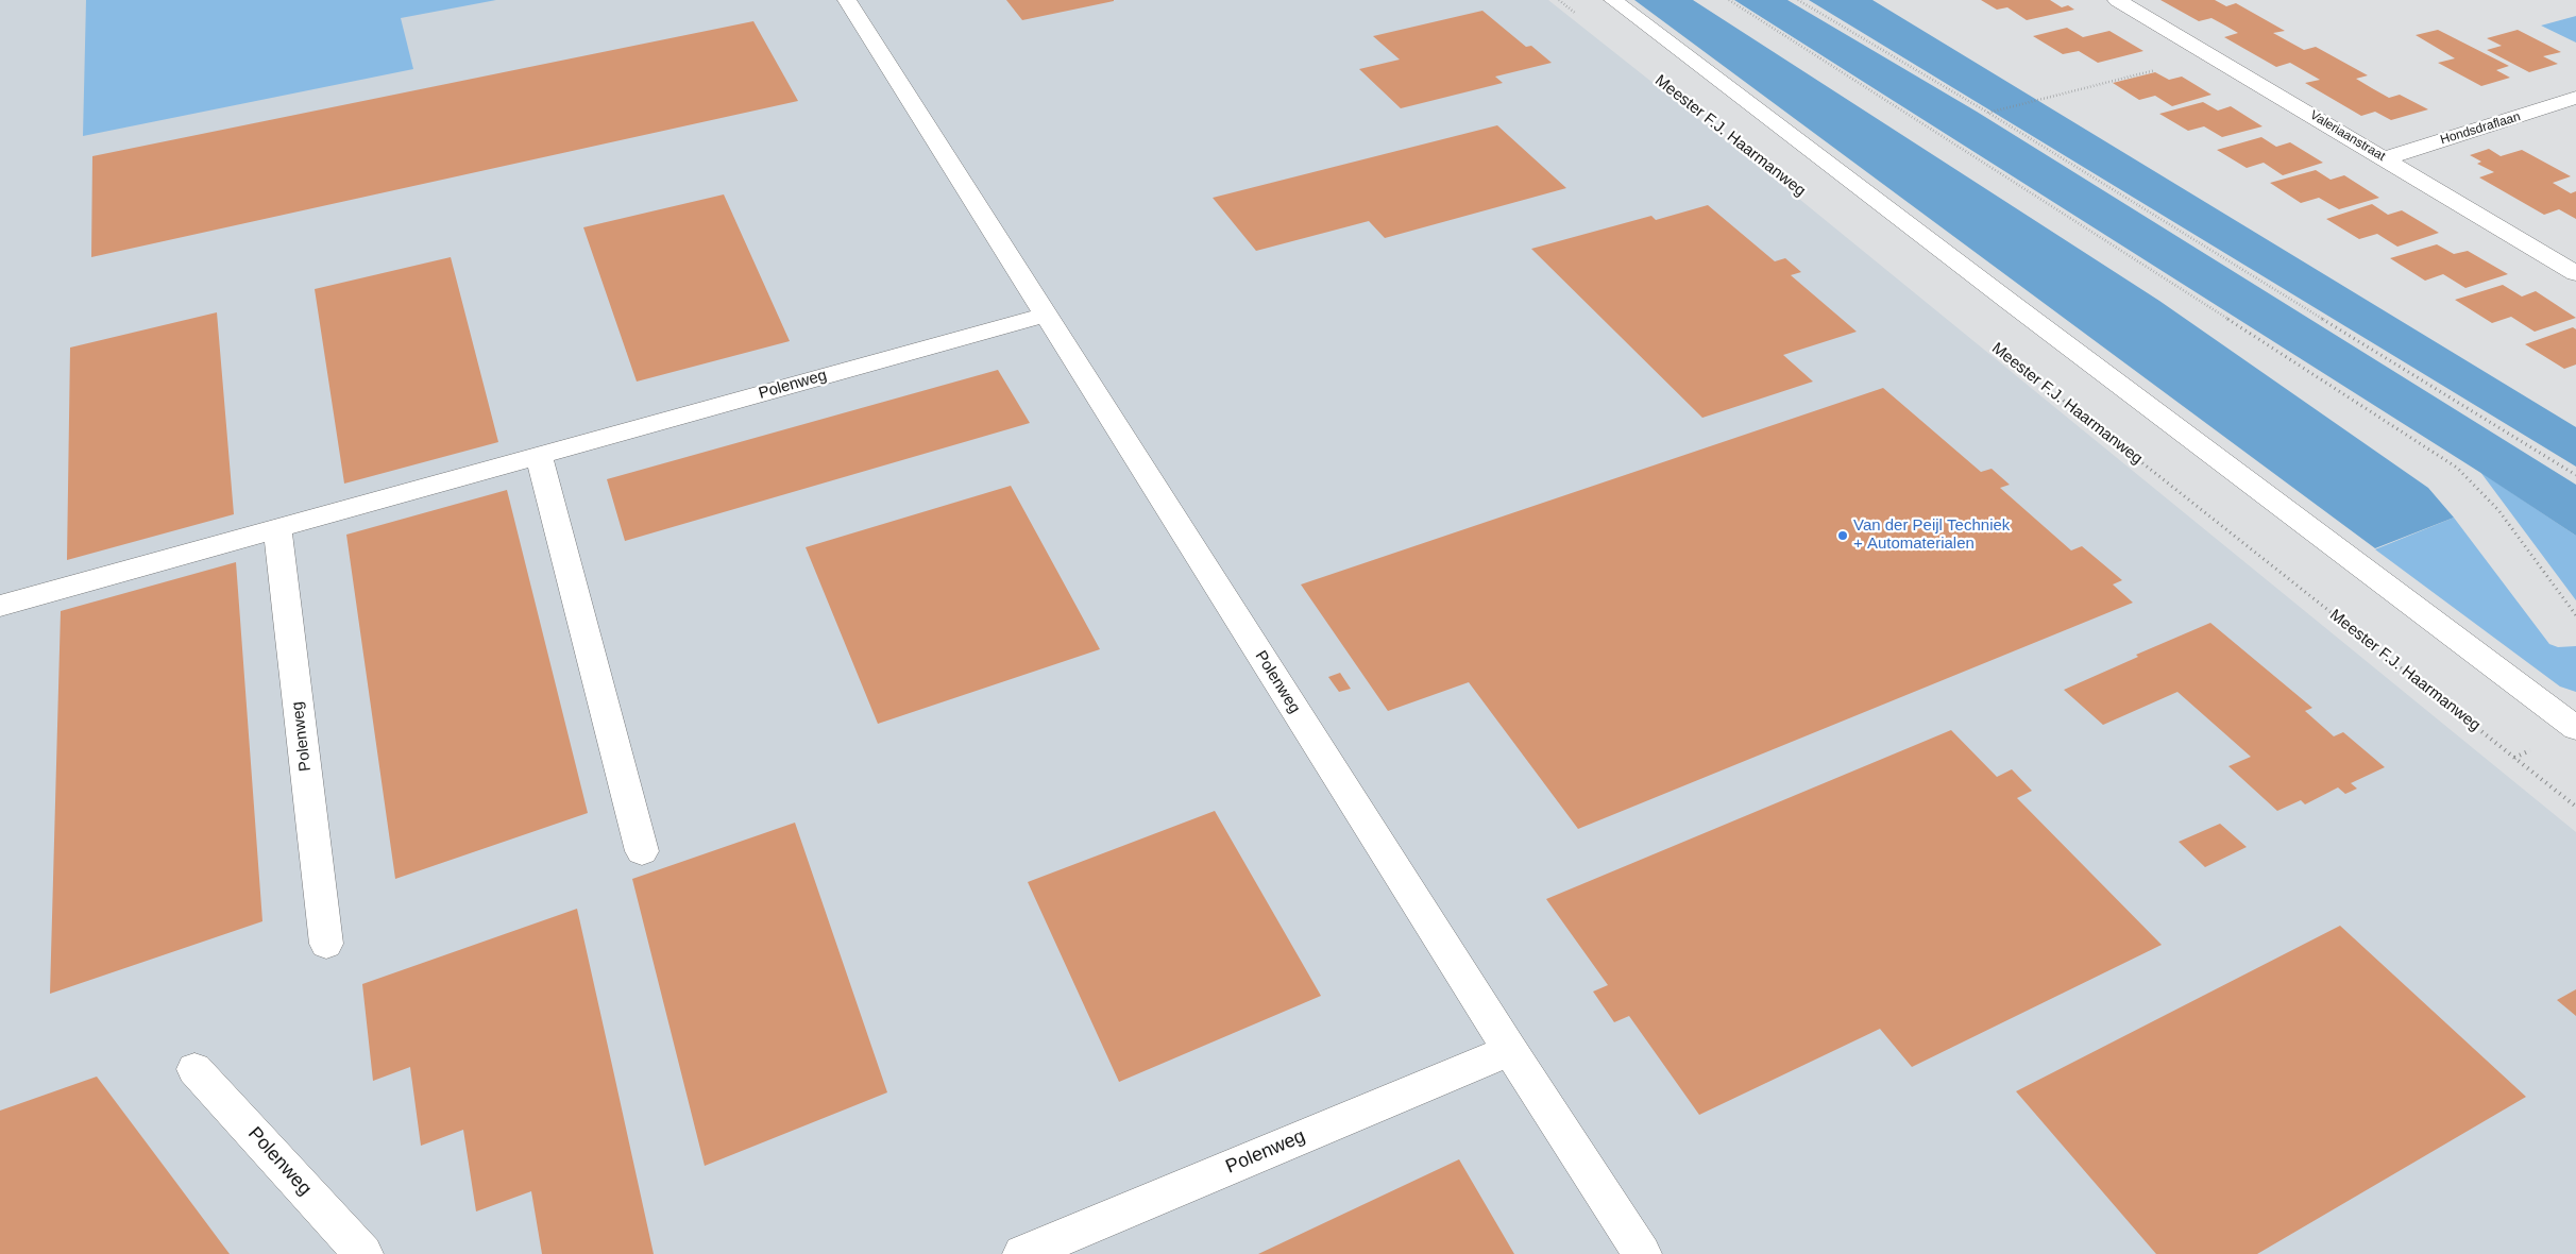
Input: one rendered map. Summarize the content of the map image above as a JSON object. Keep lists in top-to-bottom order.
{
  "streets": {
    "street": ["Hondsdraflaan", "Valeriaanstraat", "Polenweg"],
    "path": ["Meester F.J. Haarmanweg"]
  },
  "crossings": [
    ["Hondsdraflaan", "Valeriaanstraat"]
  ],
  "places": ["Van der Peijl Techniek + Automaterialen"]
}
